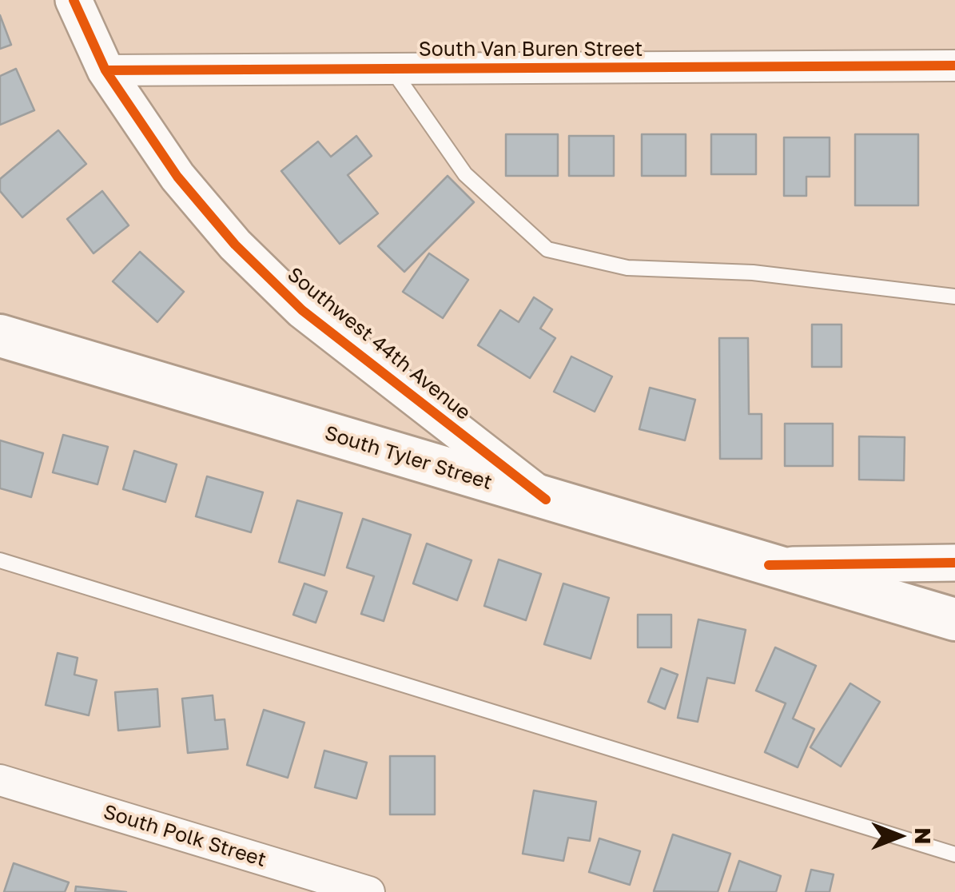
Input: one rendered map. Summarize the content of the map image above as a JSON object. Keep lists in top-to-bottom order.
{
  "streets": {
    "main road": ["South Tyler Street"],
    "street": ["South Van Buren Street", "Southwest 44th Avenue", "South Polk Street"]
  },
  "crossings": [
    ["South Van Buren Street", "Southwest 44th Avenue"],
    ["Southwest 44th Avenue", "South Tyler Street"]
  ],
  "north": "right"
}
